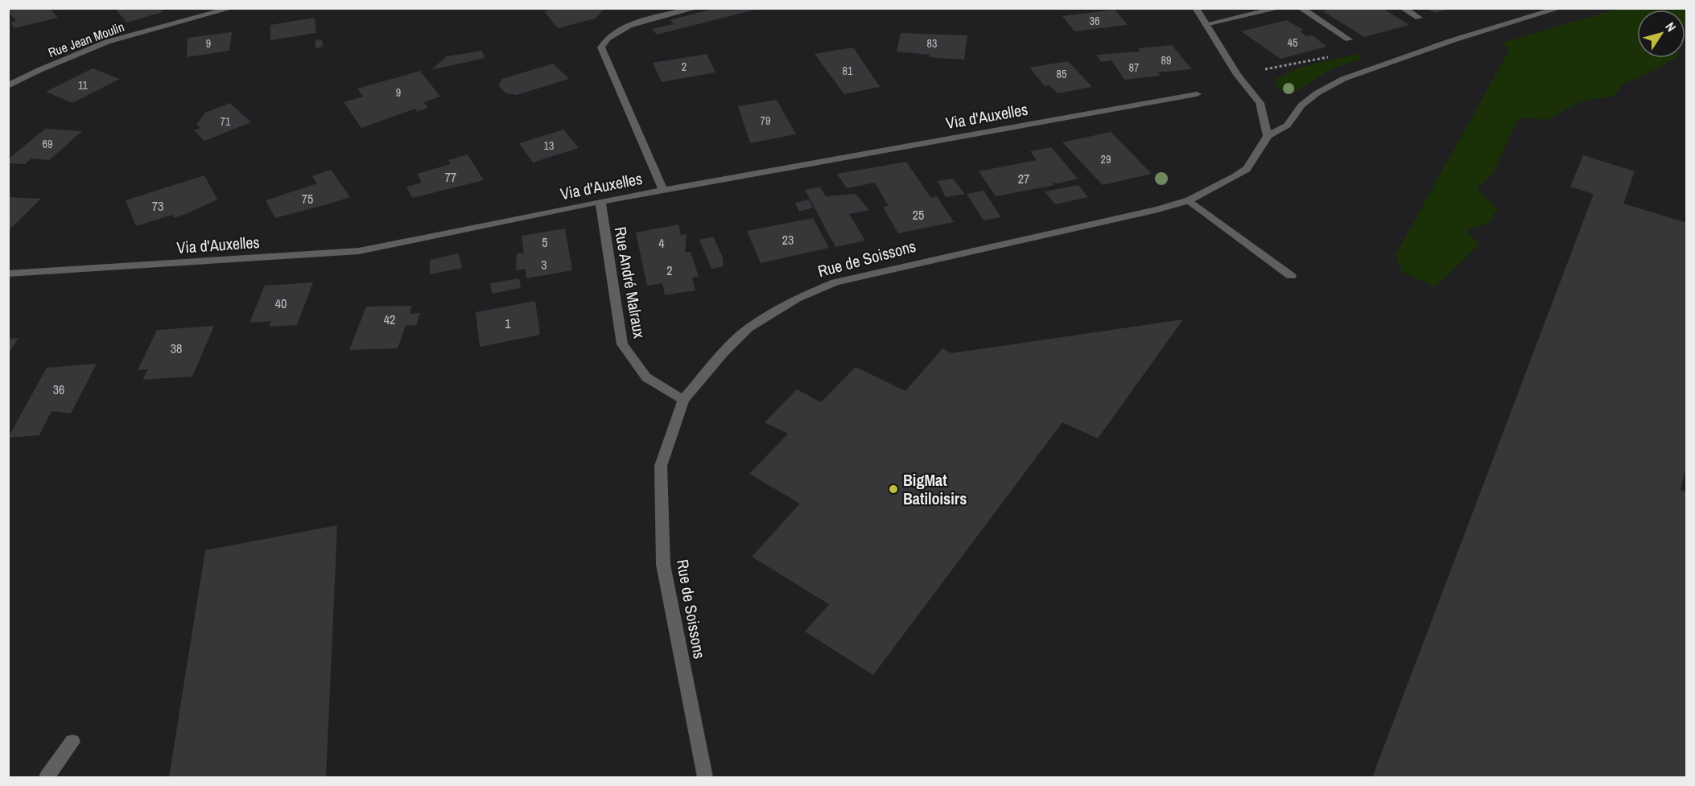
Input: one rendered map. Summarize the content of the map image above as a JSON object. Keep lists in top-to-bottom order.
{
  "streets": {
    "street": [
      "Rue Jean Moulin",
      "Via d'Auxelles",
      "Rue de Soissons",
      "Rue André Malraux"
    ]
  },
  "crossings": [
    ["Via d'Auxelles", "Rue André Malraux"],
    ["Rue de Soissons", "Rue André Malraux"]
  ],
  "places": ["BigMat Batiloisirs"],
  "house_numbers": [
    "36",
    "45",
    "9",
    "83",
    "89",
    "2",
    "87",
    "81",
    "85",
    "11",
    "9",
    "79",
    "71",
    "69",
    "13",
    "29",
    "77",
    "27",
    "75",
    "73",
    "25",
    "23",
    "5",
    "4",
    "3",
    "2",
    "40",
    "42",
    "1",
    "38",
    "36"
  ],
  "north": "top right"
}
